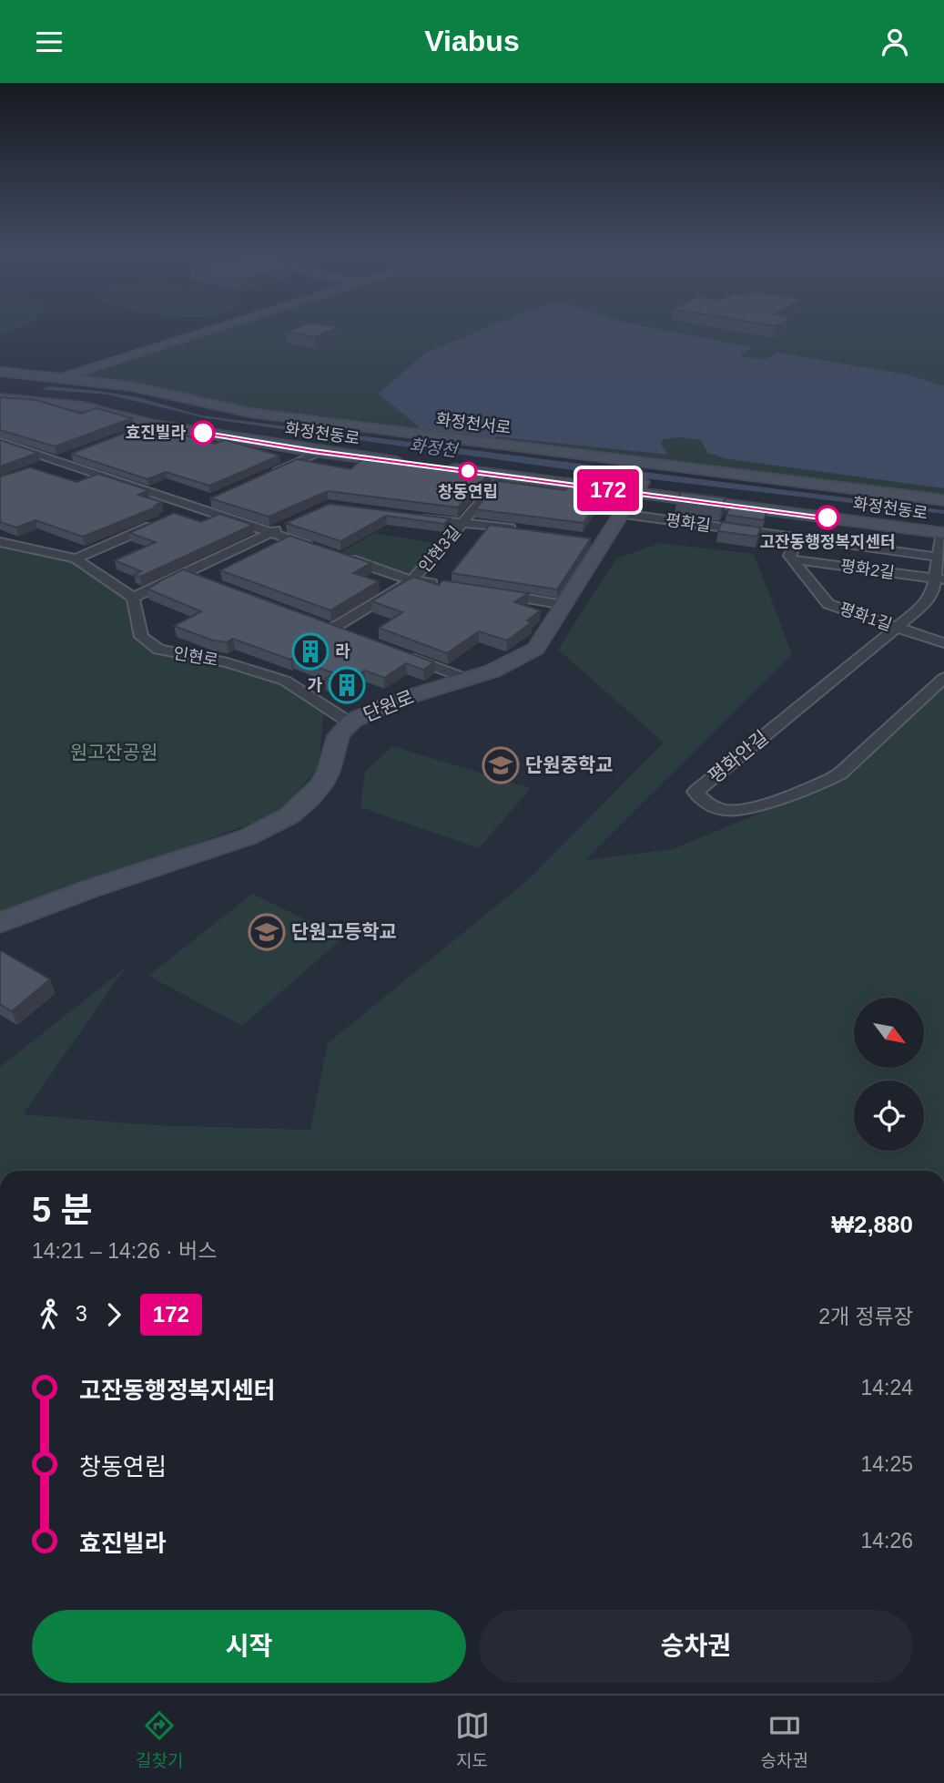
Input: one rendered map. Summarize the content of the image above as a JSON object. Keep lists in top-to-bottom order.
{
  "streets": {
    "street": [
      "화정천서로",
      "화정천동로",
      "평화길",
      "인현3길",
      "평화2길",
      "평화1길",
      "인현로",
      "단원로",
      "평화안길"
    ]
  },
  "crossings": [
    ["화정천서로", "단원로"],
    ["화정천동로", "인현3길"],
    ["화정천동로", "단원로"],
    ["화정천동로", "평화안길"],
    ["평화길", "단원로"],
    ["평화길", "평화안길"],
    ["평화2길", "평화1길"],
    ["평화2길", "평화안길"],
    ["평화1길", "평화안길"],
    ["인현로", "단원로"]
  ],
  "water": ["화정천"],
  "parks": ["원고잔공원"],
  "places": {
    "other": ["효진빌라", "창동연립", "고잔동행정복지센터"],
    "building": ["라", "가"],
    "school or university": ["단원중학교", "단원고등학교"]
  },
  "lines": ["bus line 172"],
  "north": "bottom right",
  "page": {
    "header": "Viabus",
    "on_map": "172",
    "heading": ["5 분", "14:21 – 14:26 · 버스", "₩2,880"],
    "legs": ["3", "172", "2개 정류장"],
    "list": [
      {
        "name": "고잔동행정복지센터",
        "value": "14:24"
      },
      {
        "name": "창동연립",
        "value": "14:25"
      },
      {
        "name": "효진빌라",
        "value": "14:26"
      }
    ],
    "buttons": ["시작", "승차권"],
    "tabs": ["길찾기", "지도", "승차권"]
  }
}
